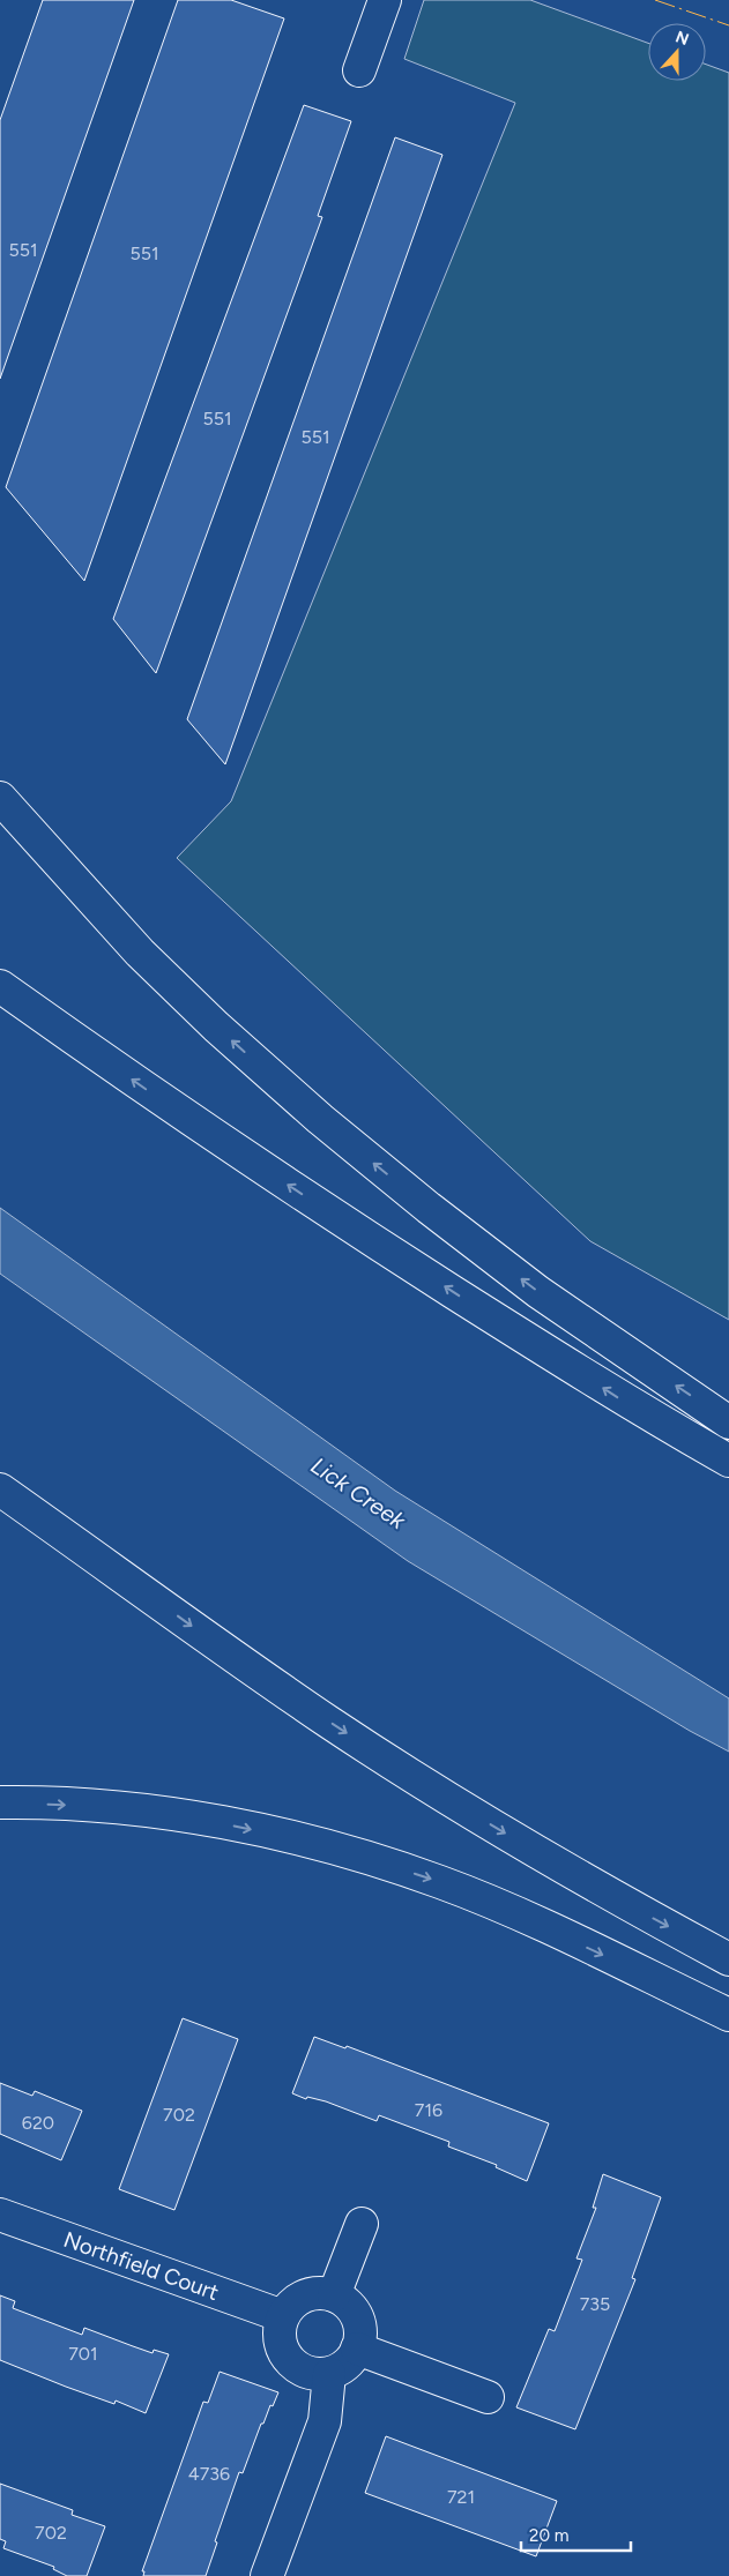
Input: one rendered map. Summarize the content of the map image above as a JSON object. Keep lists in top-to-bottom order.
{
  "streets": {
    "main road": ["Northfield Court"]
  },
  "water": ["Lick Creek"],
  "house_numbers": [
    "551",
    "551",
    "551",
    "551",
    "716",
    "702",
    "620",
    "735",
    "701",
    "4736",
    "721",
    "702"
  ],
  "scale_bar": "20 m",
  "north": "top"
}
